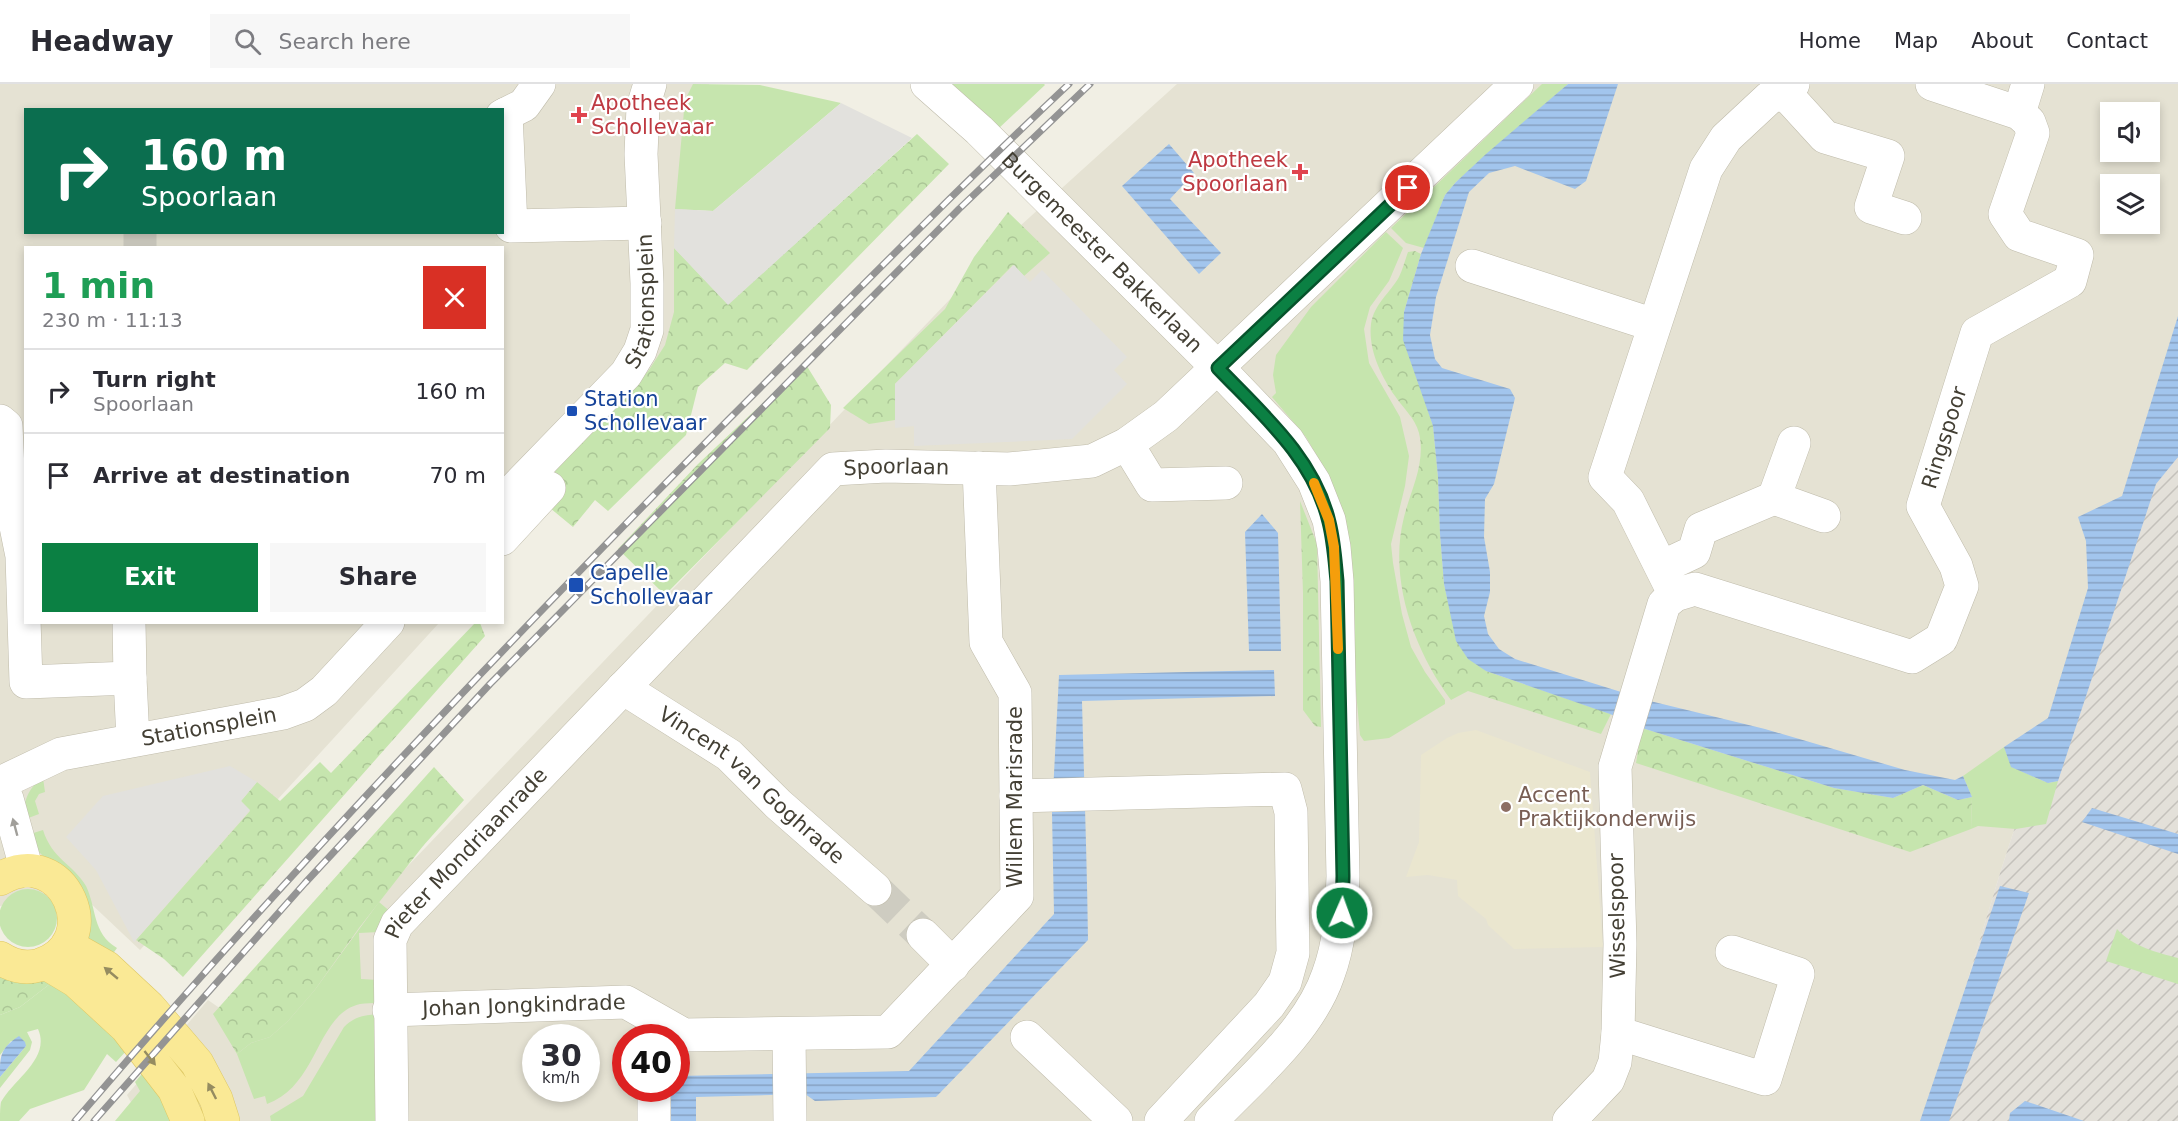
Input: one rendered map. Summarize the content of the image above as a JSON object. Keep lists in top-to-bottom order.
{
  "streets": {
    "street": [
      "Burgemeester Bakkerlaan",
      "Stationsplein",
      "Ringspoor",
      "Spoorlaan",
      "Vincent van Goghrade",
      "Willem Marisrade",
      "Pieter Mondriaanrade",
      "Wisselspoor",
      "Johan Jongkindrade"
    ]
  },
  "crossings": [
    ["Burgemeester Bakkerlaan", "Spoorlaan"],
    ["Ringspoor", "Wisselspoor"],
    ["Spoorlaan", "Vincent van Goghrade"],
    ["Spoorlaan", "Willem Marisrade"],
    ["Spoorlaan", "Pieter Mondriaanrade"],
    ["Vincent van Goghrade", "Pieter Mondriaanrade"],
    ["Willem Marisrade", "Johan Jongkindrade"],
    ["Pieter Mondriaanrade", "Johan Jongkindrade"]
  ],
  "places": {
    "health": ["Apotheek Schollevaar", "Apotheek Spoorlaan"],
    "transit": ["Station Schollevaar", "Capelle Schollevaar"],
    "other": ["Accent Praktijkonderwijs"]
  },
  "page": {
    "header": "Headway",
    "search": "Search here",
    "nav": [
      "Home",
      "Map",
      "About",
      "Contact"
    ],
    "turn": ["160 m", "Spoorlaan"],
    "heading": ["1 min", "230 m · 11:13"],
    "list": [
      {
        "name": "Turn right",
        "note": "Spoorlaan",
        "value": "160 m"
      },
      {
        "name": "Arrive at destination",
        "value": "70 m"
      }
    ],
    "buttons": ["Exit", "Share"],
    "speed": "30 km/h",
    "limit": "40"
  }
}
